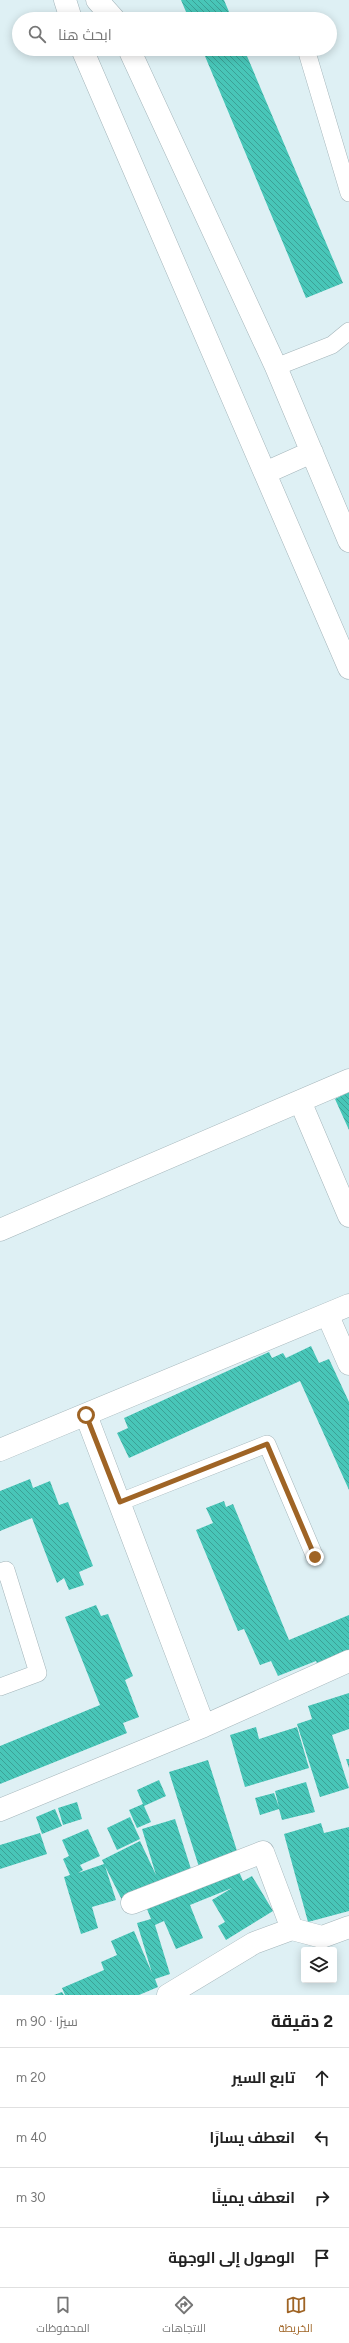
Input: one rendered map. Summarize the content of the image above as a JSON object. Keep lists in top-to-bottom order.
{
  "page": {
    "search": "ابحث هنا",
    "heading": ["2 دقيقة", "سيرًا · 90 m"],
    "list": [
      ["تابع السير", "20 m"],
      ["انعطف يسارًا", "40 m"],
      ["انعطف يمينًا", "30 m"],
      "الوصول إلى الوجهة"
    ],
    "nav": ["الخريطة", "الاتجاهات", "المحفوظات"]
  }
}
